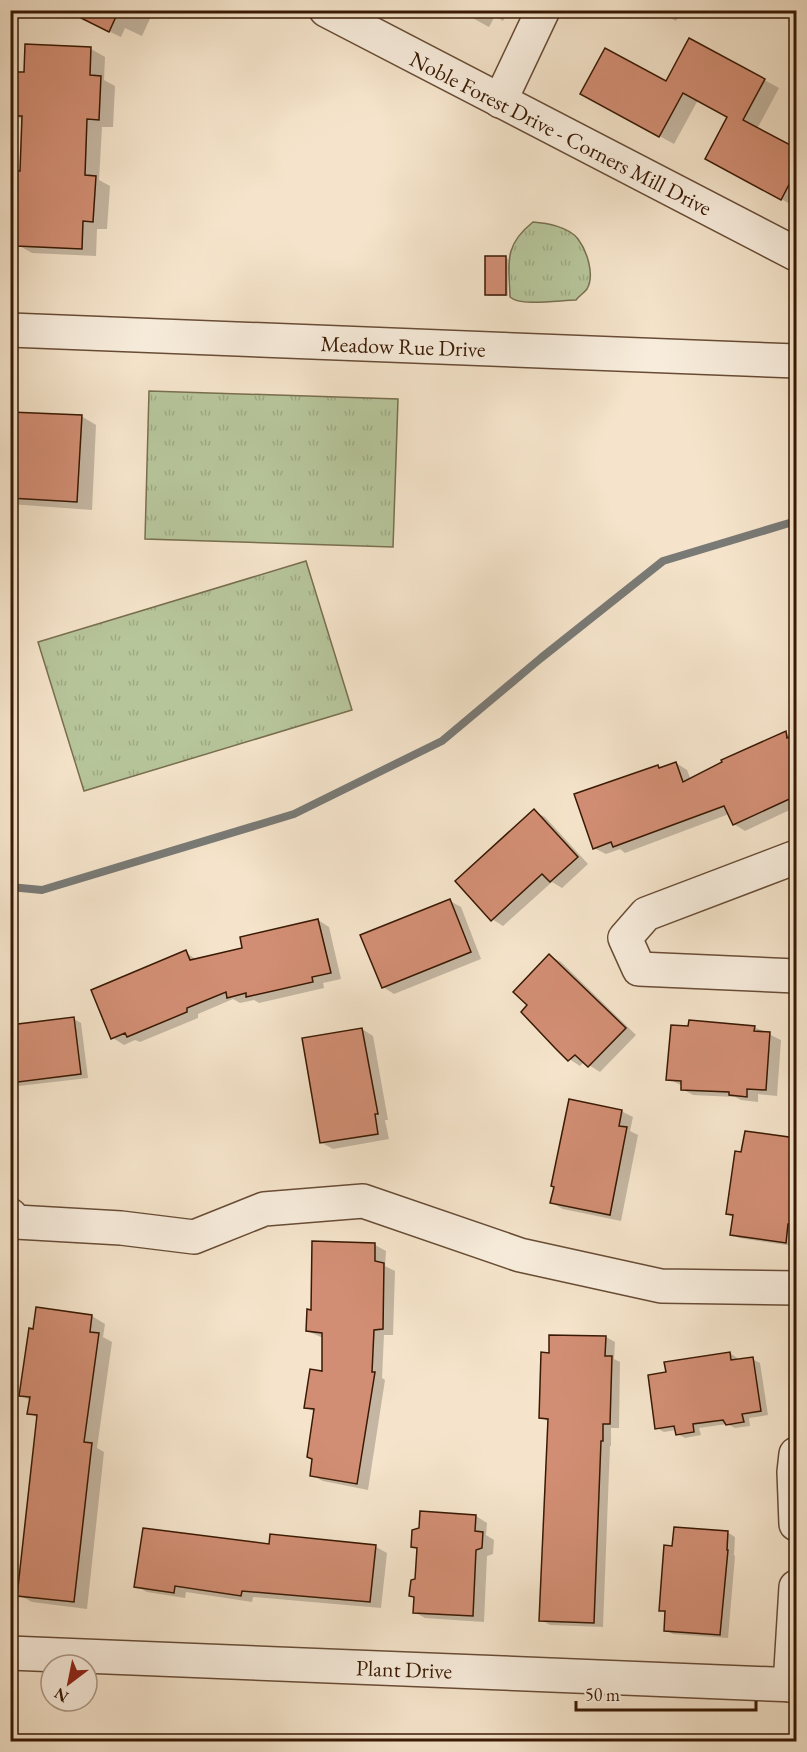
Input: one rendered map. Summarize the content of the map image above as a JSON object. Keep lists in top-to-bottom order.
{
  "streets": {
    "street": ["Noble Forest Drive - Corners Mill Drive", "Meadow Rue Drive", "Plant Drive"]
  },
  "scale_bar": "50 m",
  "north": "bottom left"
}
